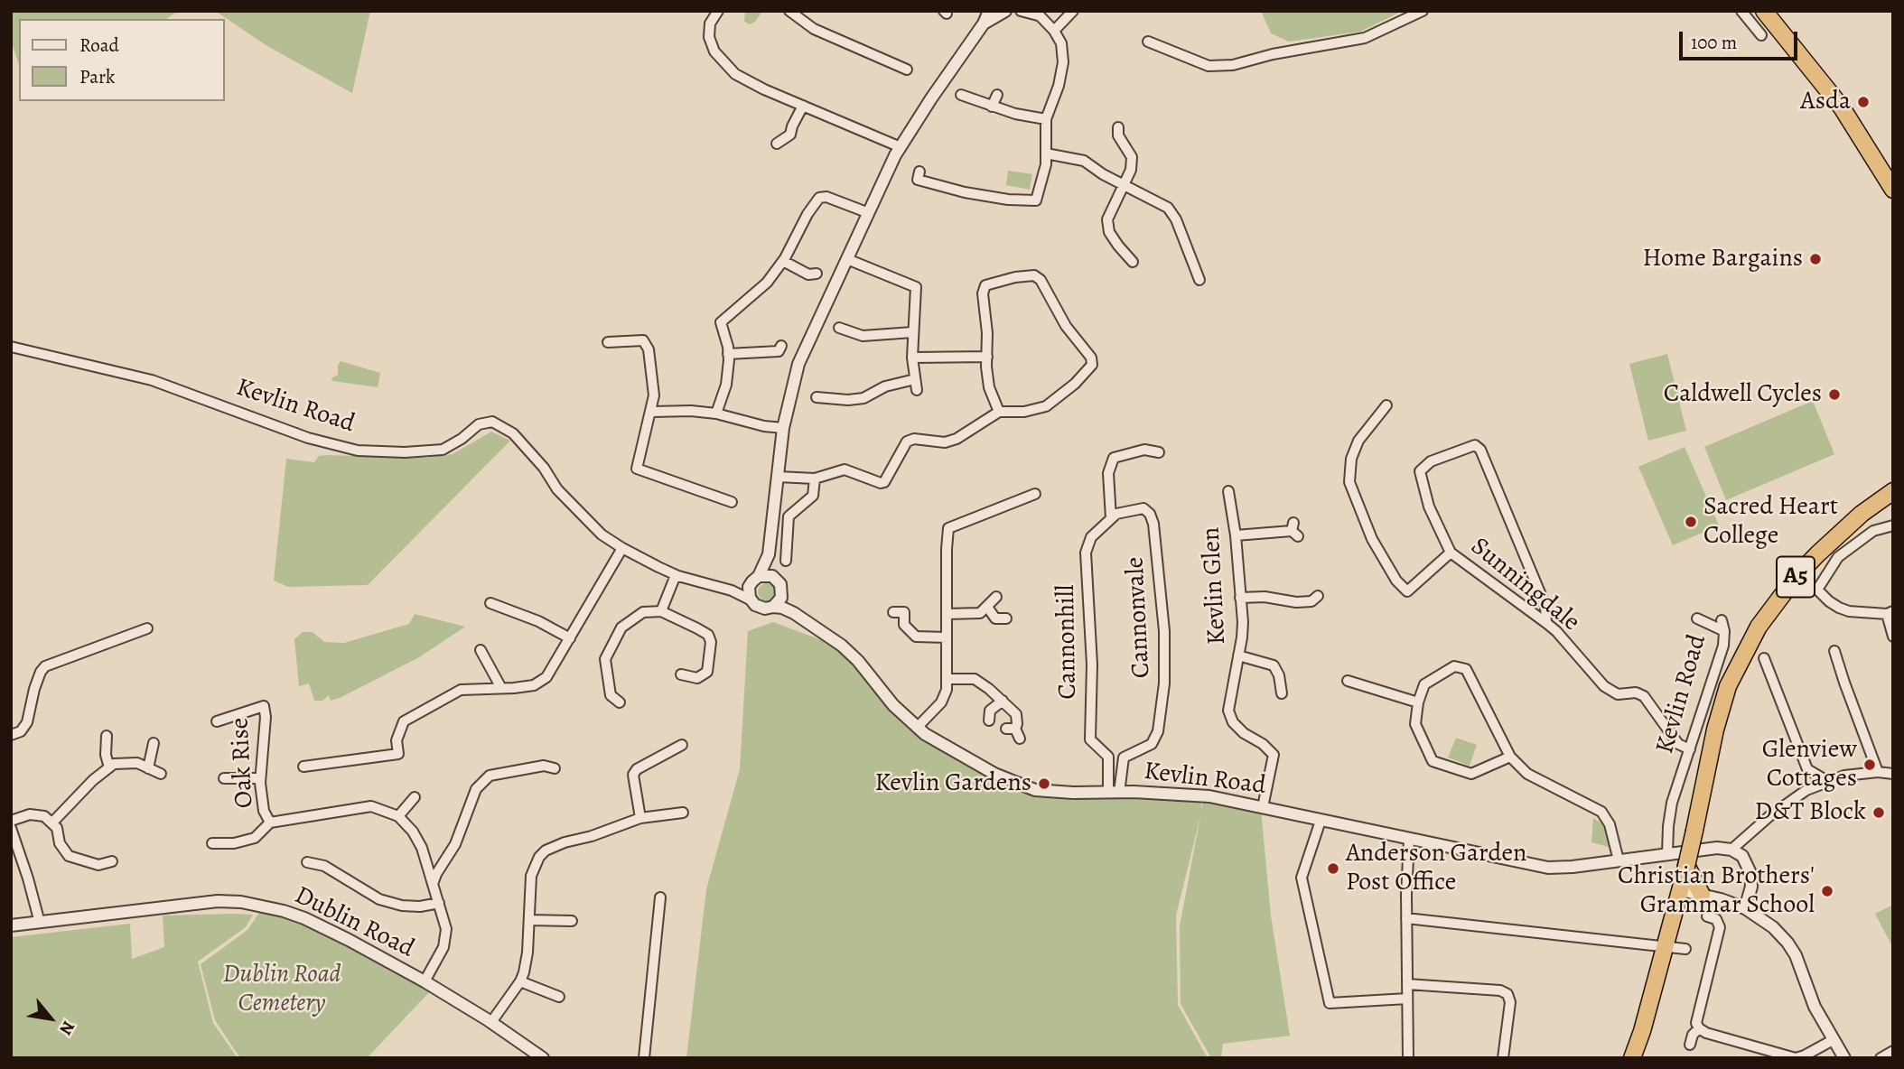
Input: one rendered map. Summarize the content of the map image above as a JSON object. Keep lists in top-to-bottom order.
{
  "streets": {
    "highway": ["A5"],
    "street": [
      "Kevlin Road",
      "Sunningdale",
      "Kevlin Glen",
      "Cannonvale",
      "Cannonhill",
      "Oak Rise",
      "Dublin Road"
    ]
  },
  "crossings": [
    ["Kevlin Road", "Sunningdale"],
    ["Kevlin Road", "Kevlin Glen"],
    ["Kevlin Road", "Cannonvale"],
    ["Kevlin Road", "Cannonhill"],
    ["Cannonvale", "Cannonhill"]
  ],
  "parks": ["Dublin Road Cemetery"],
  "places": [
    "Asda",
    "Home Bargains",
    "Caldwell Cycles",
    "Sacred Heart College",
    "Glenview Cottages",
    "Kevlin Gardens",
    "D&T Block",
    "Anderson Garden Post Office",
    "Christian Brothers' Grammar School"
  ],
  "legend": ["Road", "Park"],
  "scale_bar": "100 m",
  "north": "bottom right"
}
